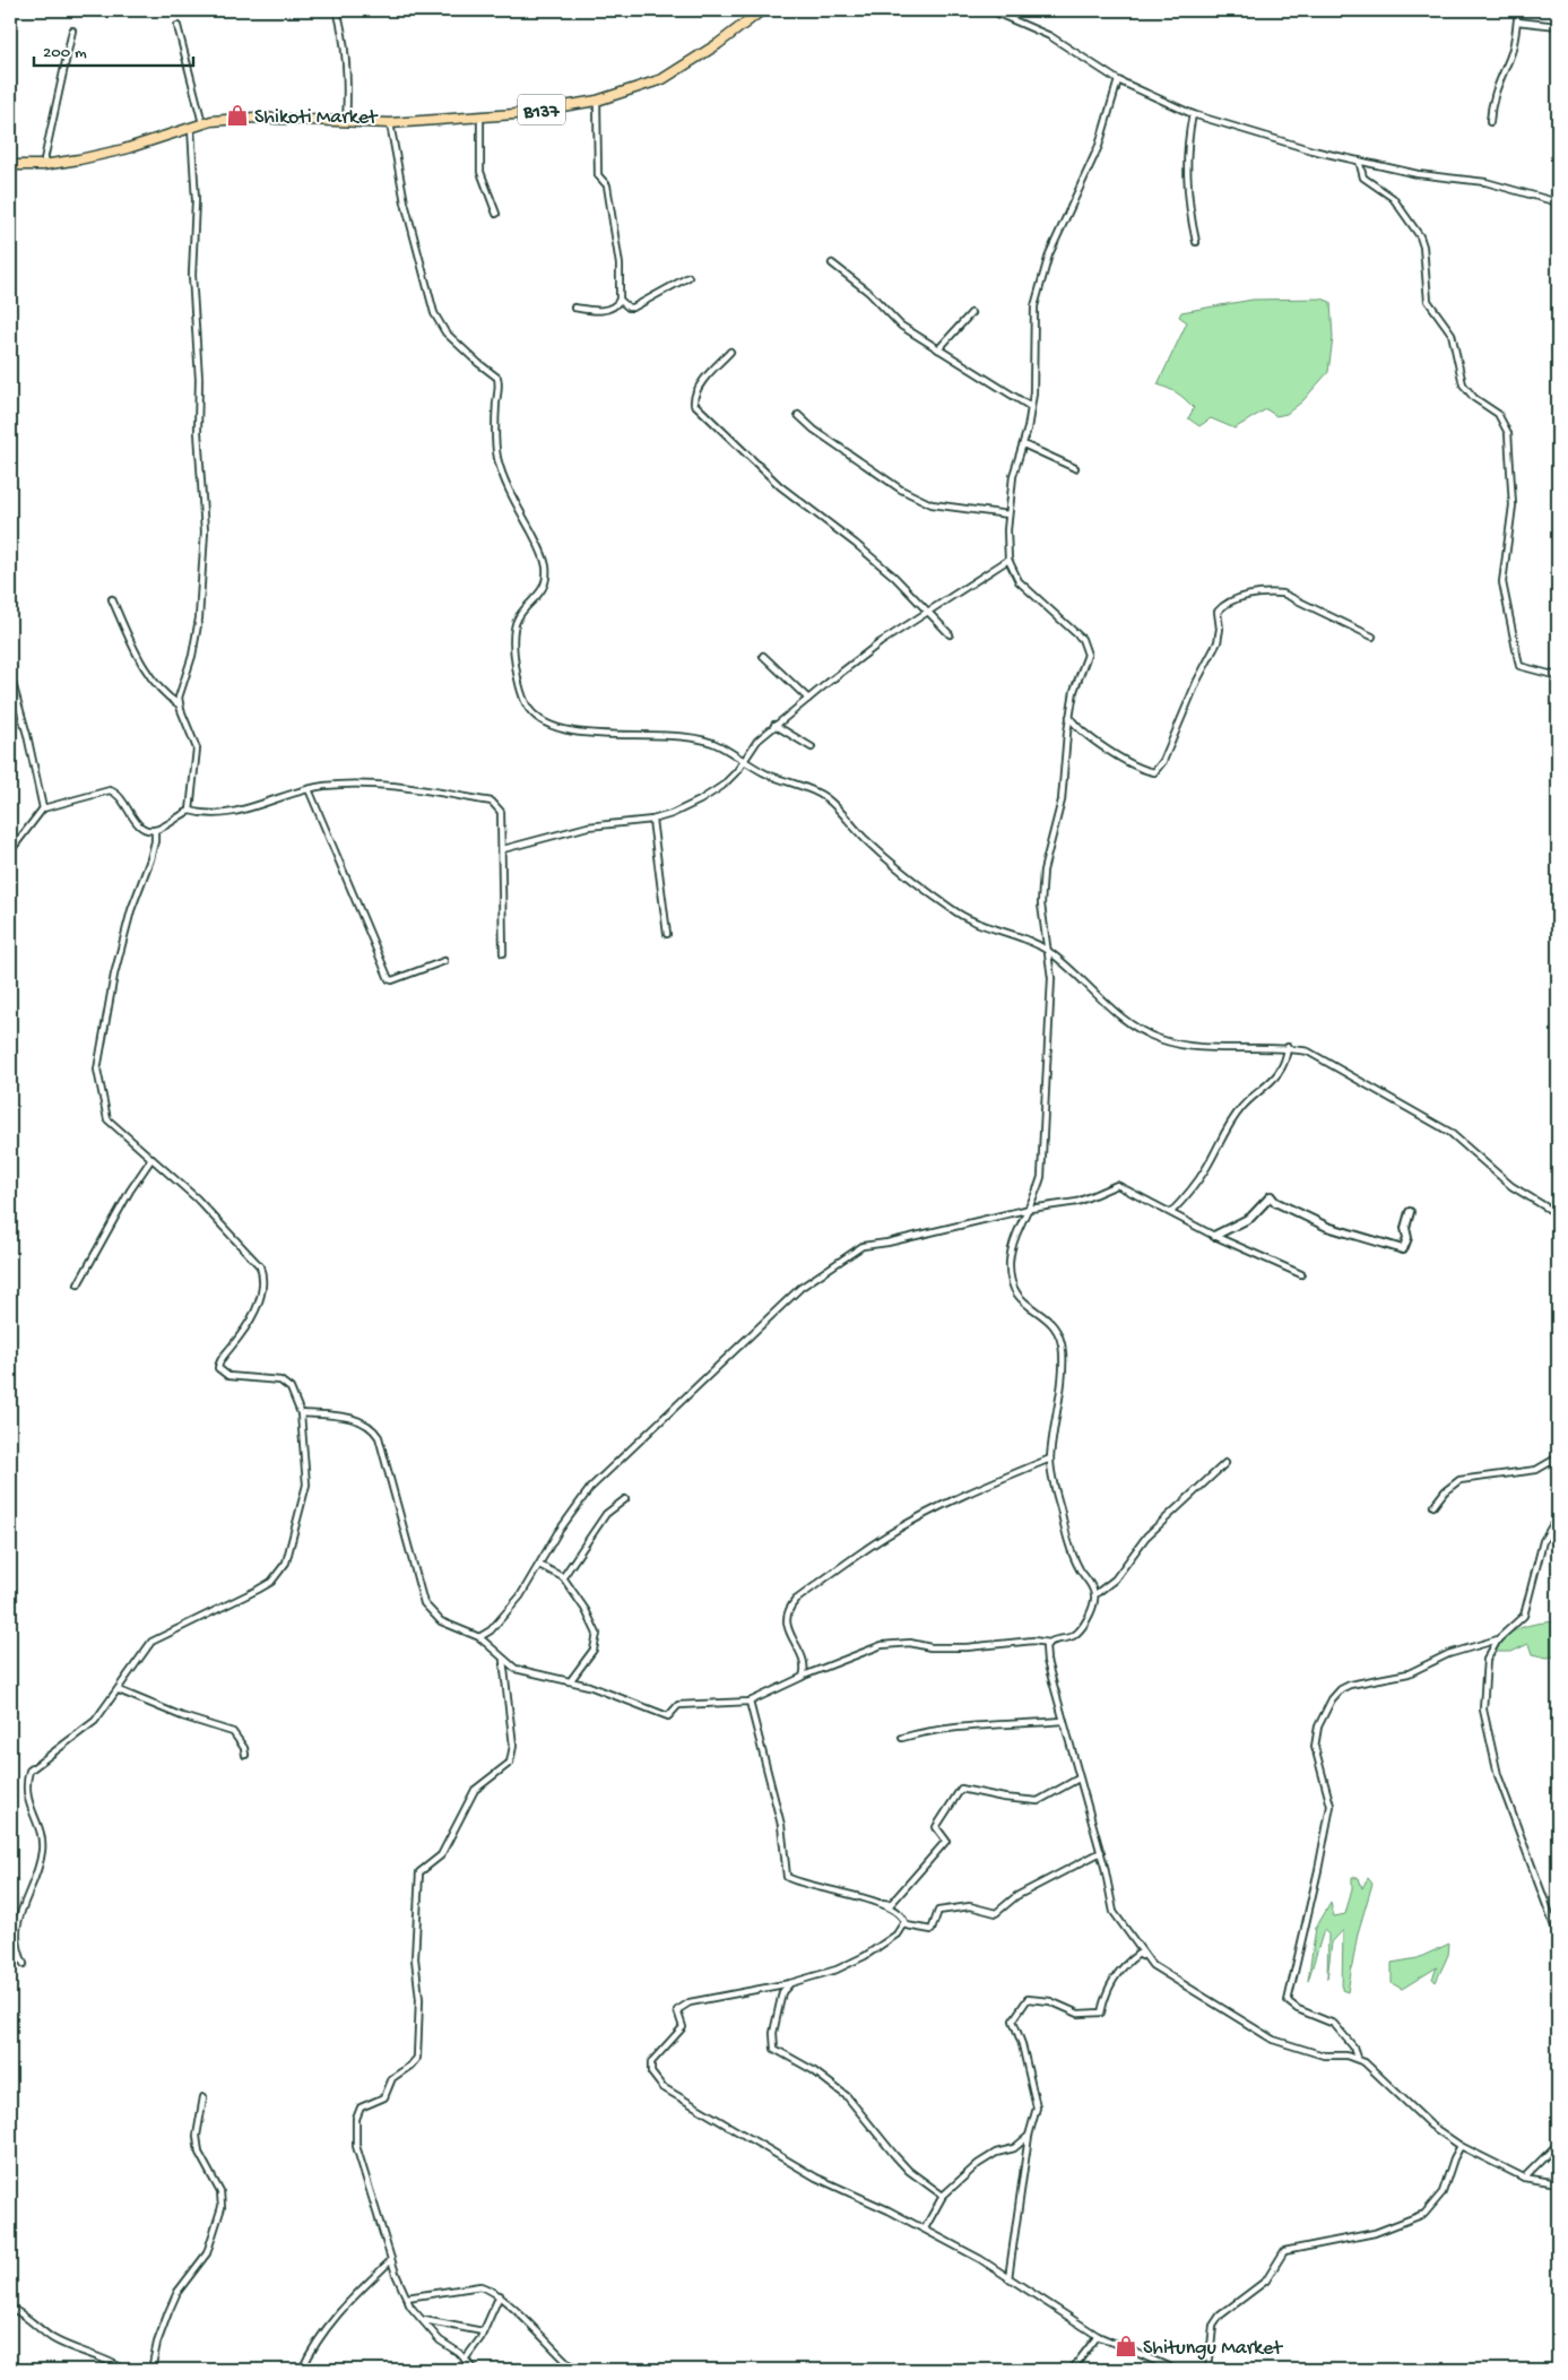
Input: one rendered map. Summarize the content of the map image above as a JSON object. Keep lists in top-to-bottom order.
{
  "streets": {
    "main road": ["B137"]
  },
  "places": {
    "shop": ["Shikoti Market", "Shitungu Market"]
  },
  "scale_bar": "200 m"
}
